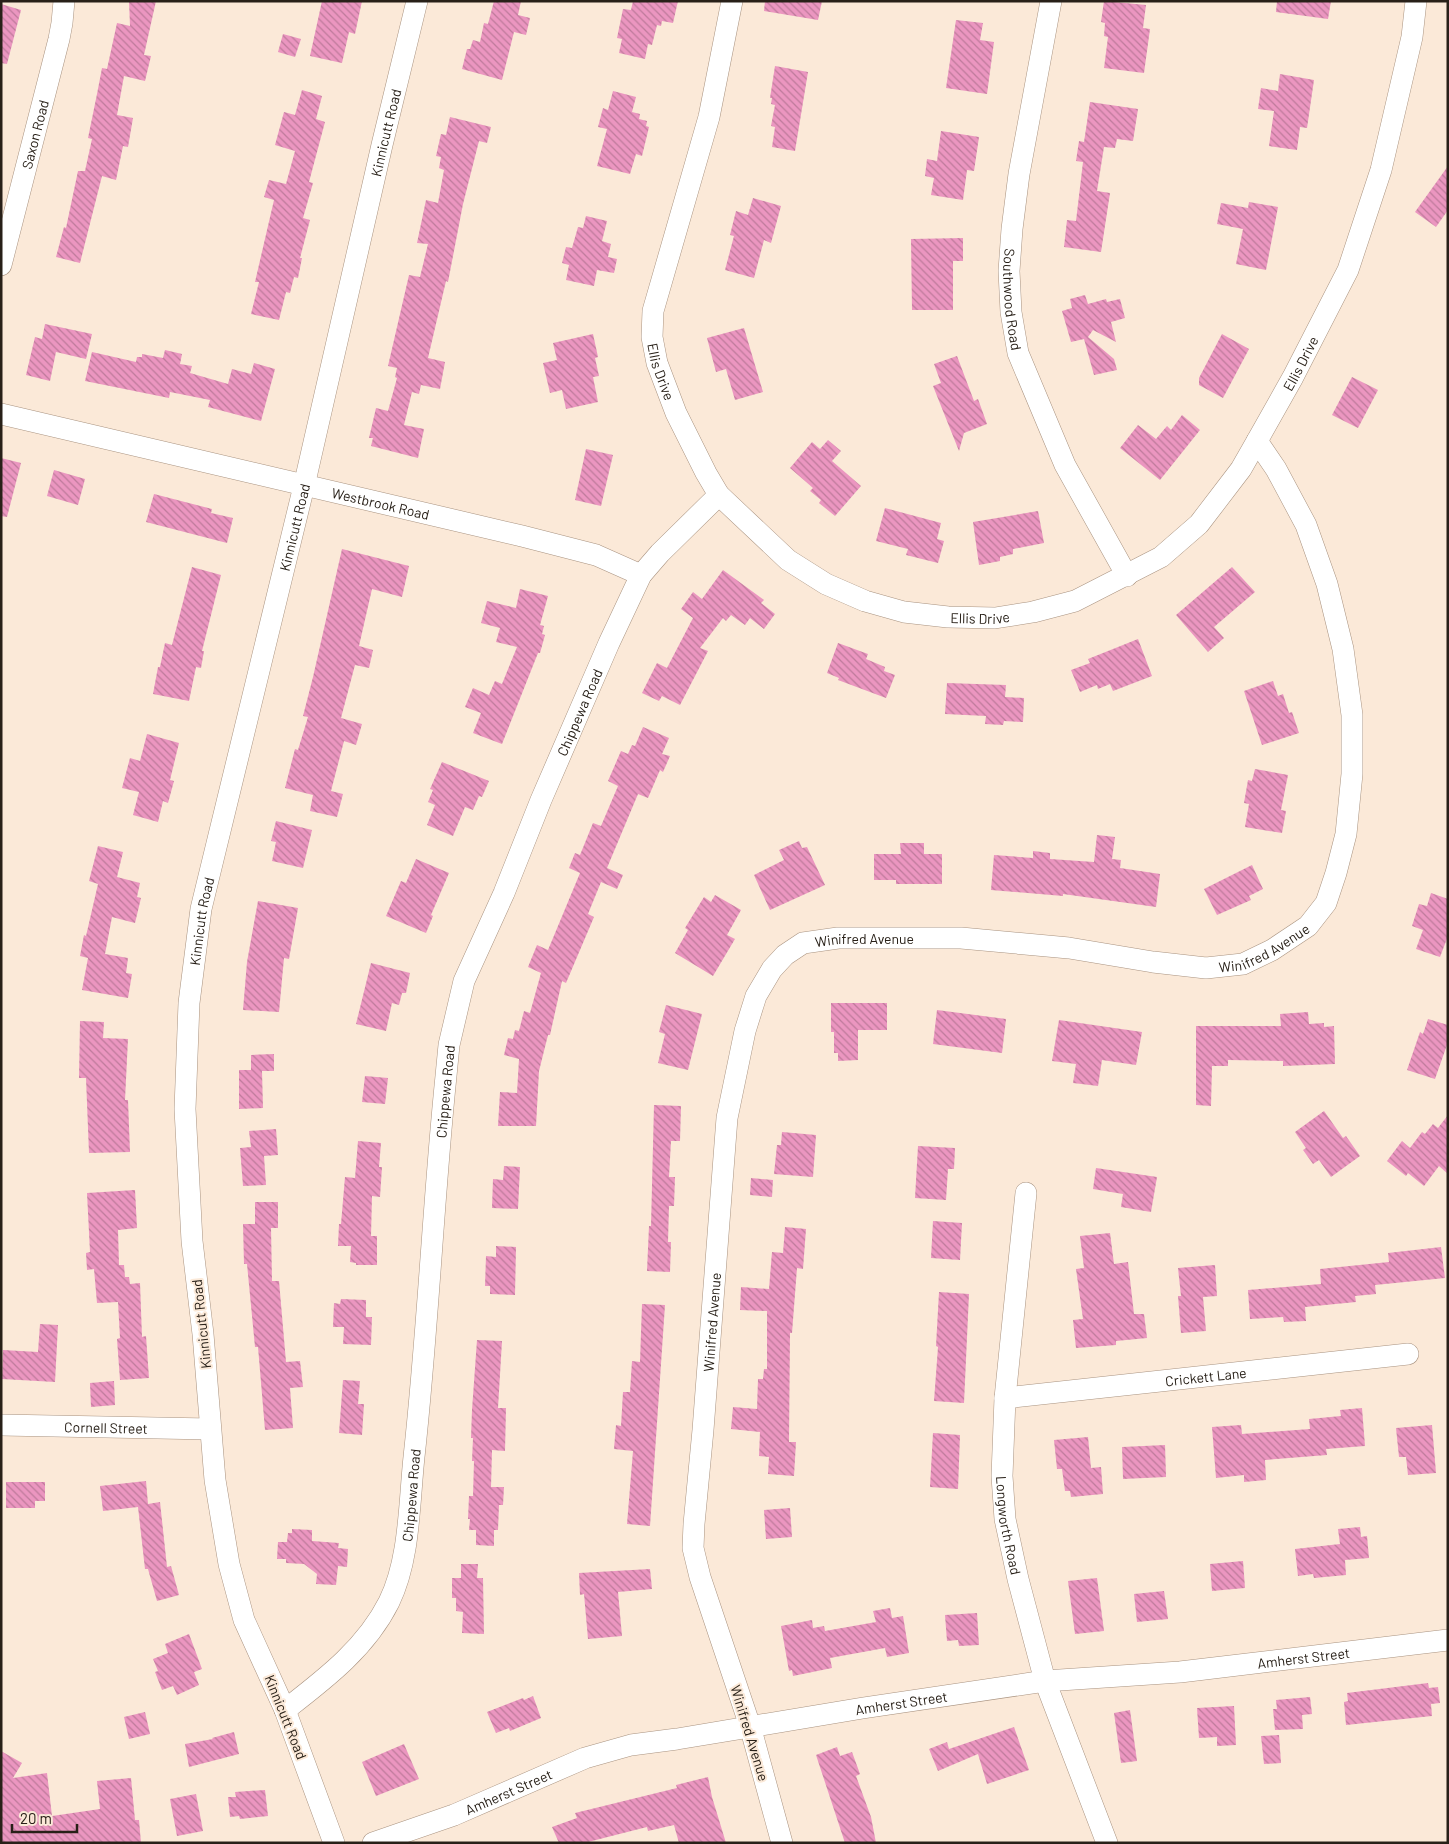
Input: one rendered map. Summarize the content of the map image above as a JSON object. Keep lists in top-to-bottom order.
{
  "streets": {
    "street": [
      "Kinnicutt Road",
      "Saxon Road",
      "Southwood Road",
      "Ellis Drive",
      "Westbrook Road",
      "Chippewa Road",
      "Winifred Avenue",
      "Crickett Lane",
      "Cornell Street",
      "Longworth Road",
      "Amherst Street"
    ]
  },
  "crossings": [
    ["Kinnicutt Road", "Westbrook Road"],
    ["Kinnicutt Road", "Chippewa Road"],
    ["Kinnicutt Road", "Cornell Street"],
    ["Southwood Road", "Ellis Drive"],
    ["Ellis Drive", "Chippewa Road"],
    ["Ellis Drive", "Winifred Avenue"],
    ["Westbrook Road", "Chippewa Road"],
    ["Winifred Avenue", "Amherst Street"],
    ["Crickett Lane", "Longworth Road"],
    ["Longworth Road", "Amherst Street"]
  ],
  "scale_bar": "20 m"
}
